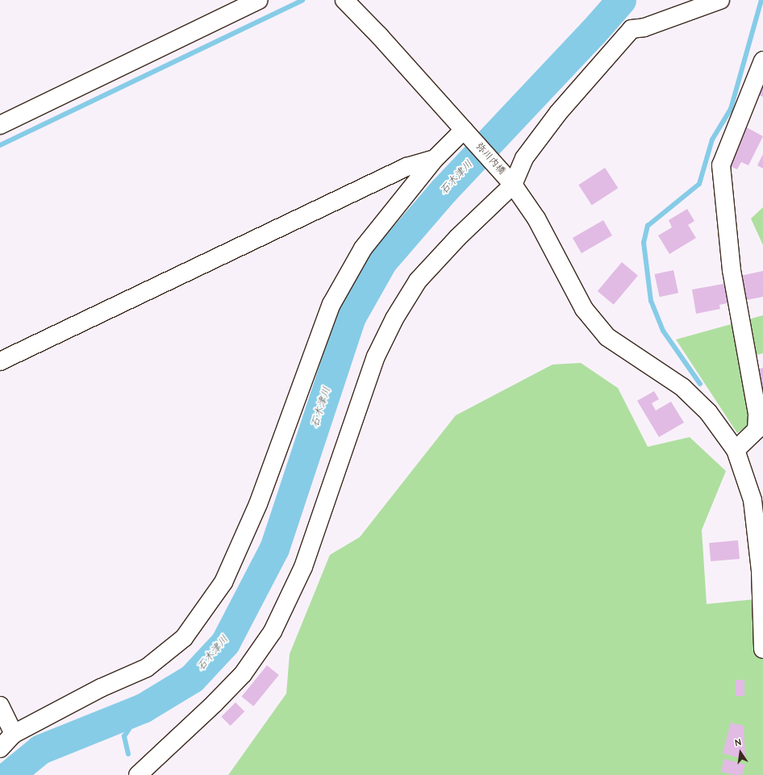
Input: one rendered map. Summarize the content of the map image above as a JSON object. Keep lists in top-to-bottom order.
{
  "streets": {
    "street": ["弥川内橋"]
  },
  "water": ["石木津川"],
  "north": "top"
}
